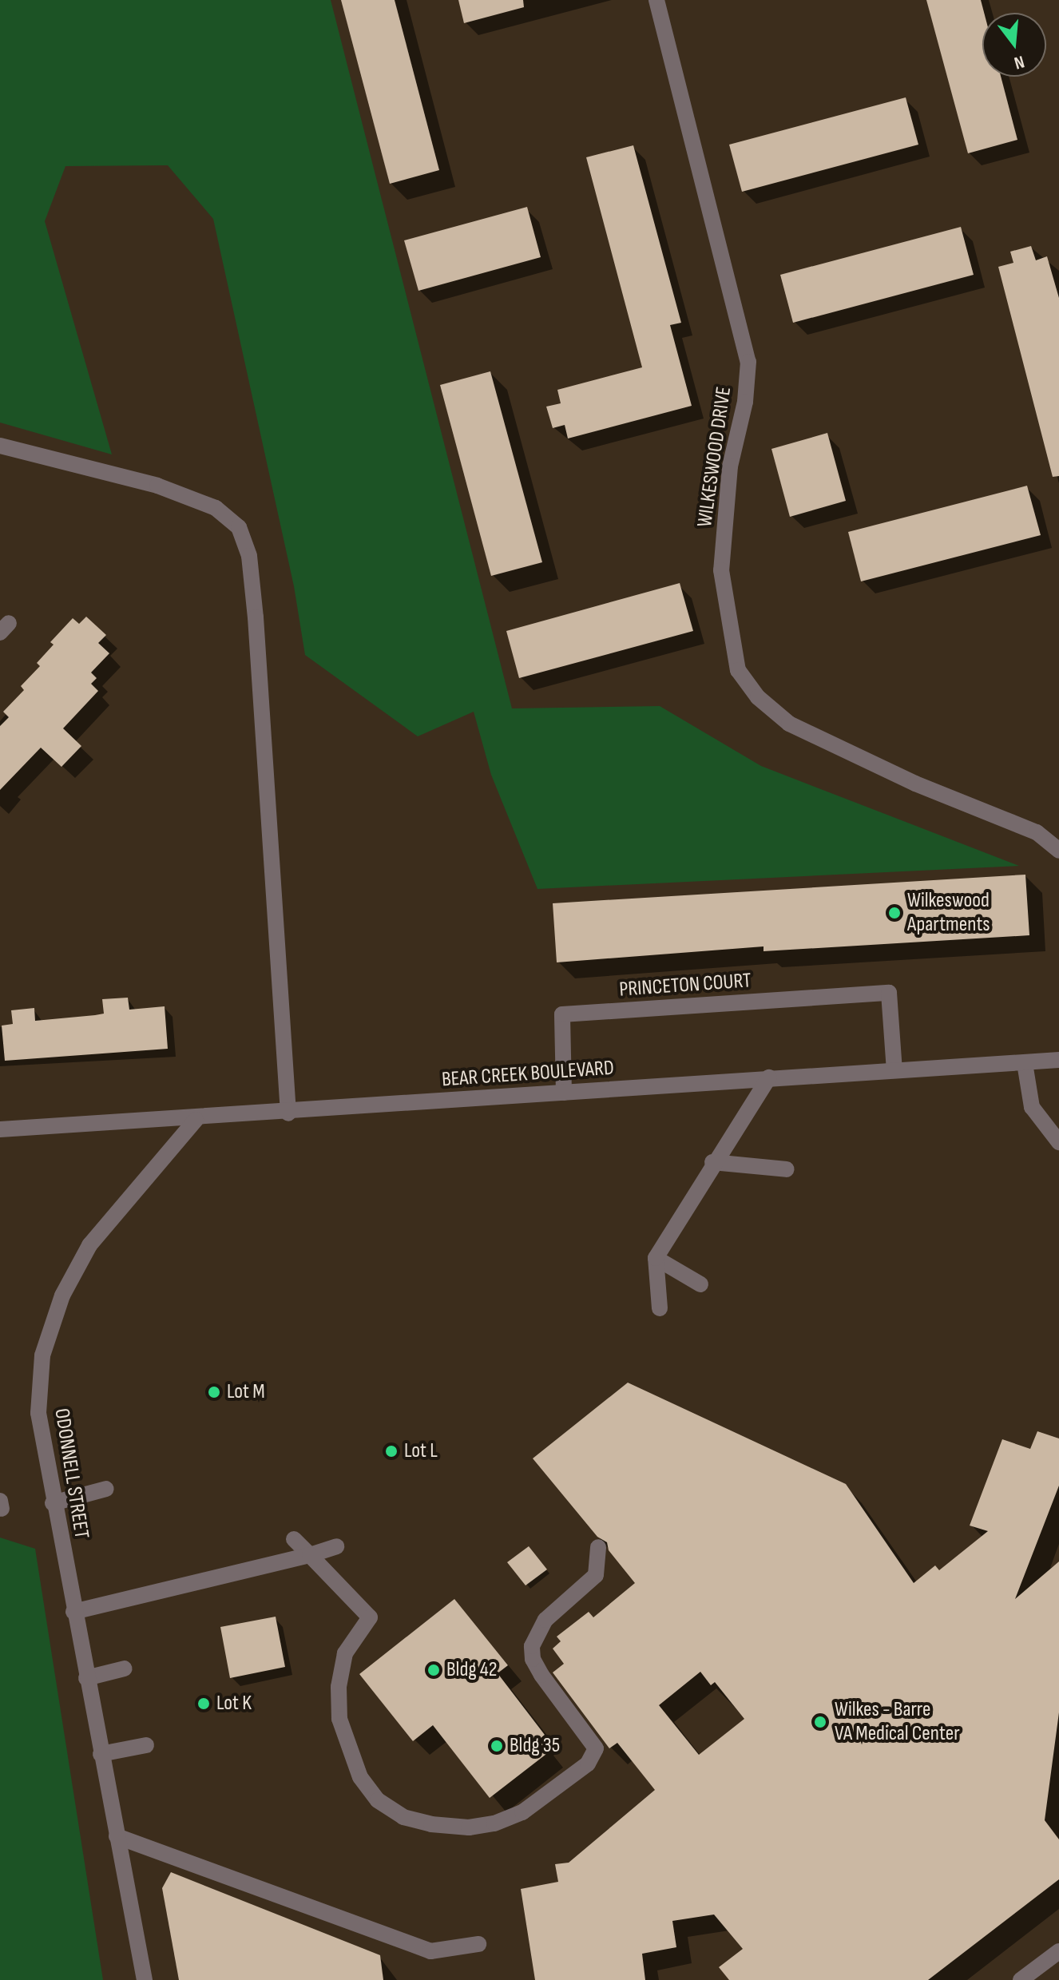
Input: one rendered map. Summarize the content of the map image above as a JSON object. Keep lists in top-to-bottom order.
{
  "streets": {
    "street": [
      "WILKESWOOD DRIVE",
      "PRINCETON COURT",
      "BEAR CREEK BOULEVARD",
      "ODONNELL STREET"
    ]
  },
  "crossings": [
    ["PRINCETON COURT", "BEAR CREEK BOULEVARD"],
    ["BEAR CREEK BOULEVARD", "ODONNELL STREET"]
  ],
  "places": [
    "Wilkeswood Apartments",
    "Lot M",
    "Lot L",
    "Bldg 42",
    "Lot K",
    "Wilkes - Barre VA Medical Center",
    "Bldg 35"
  ],
  "north": "bottom"
}
